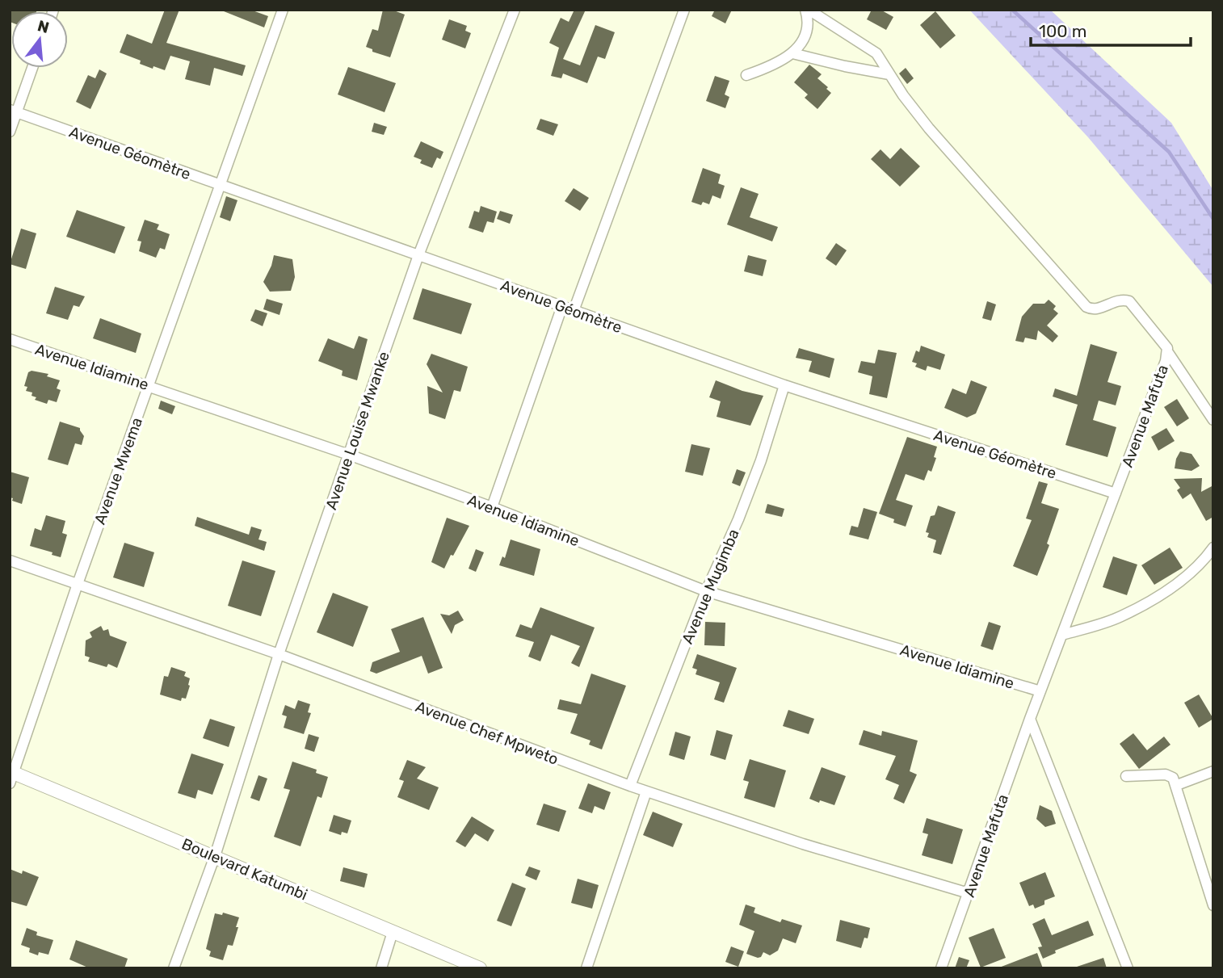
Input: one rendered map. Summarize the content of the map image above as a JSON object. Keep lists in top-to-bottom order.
{
  "streets": {
    "street": [
      "Avenue Géomètre",
      "Avenue Idiamine",
      "Avenue Mafuta",
      "Avenue Louise Mwanke",
      "Avenue Mwema",
      "Avenue Mugimba",
      "Avenue Chef Mpweto",
      "Boulevard Katumbi"
    ]
  },
  "crossings": [
    ["Avenue Géomètre", "Avenue Mafuta"],
    ["Avenue Géomètre", "Avenue Louise Mwanke"],
    ["Avenue Géomètre", "Avenue Mwema"],
    ["Avenue Géomètre", "Avenue Mugimba"],
    ["Avenue Idiamine", "Avenue Mafuta"],
    ["Avenue Idiamine", "Avenue Louise Mwanke"],
    ["Avenue Idiamine", "Avenue Mwema"],
    ["Avenue Idiamine", "Avenue Mugimba"],
    ["Avenue Mafuta", "Avenue Chef Mpweto"],
    ["Avenue Louise Mwanke", "Avenue Chef Mpweto"],
    ["Avenue Louise Mwanke", "Boulevard Katumbi"],
    ["Avenue Mwema", "Avenue Chef Mpweto"],
    ["Avenue Mwema", "Boulevard Katumbi"],
    ["Avenue Mugimba", "Avenue Chef Mpweto"]
  ],
  "scale_bar": "100 m",
  "north": "top"
}
